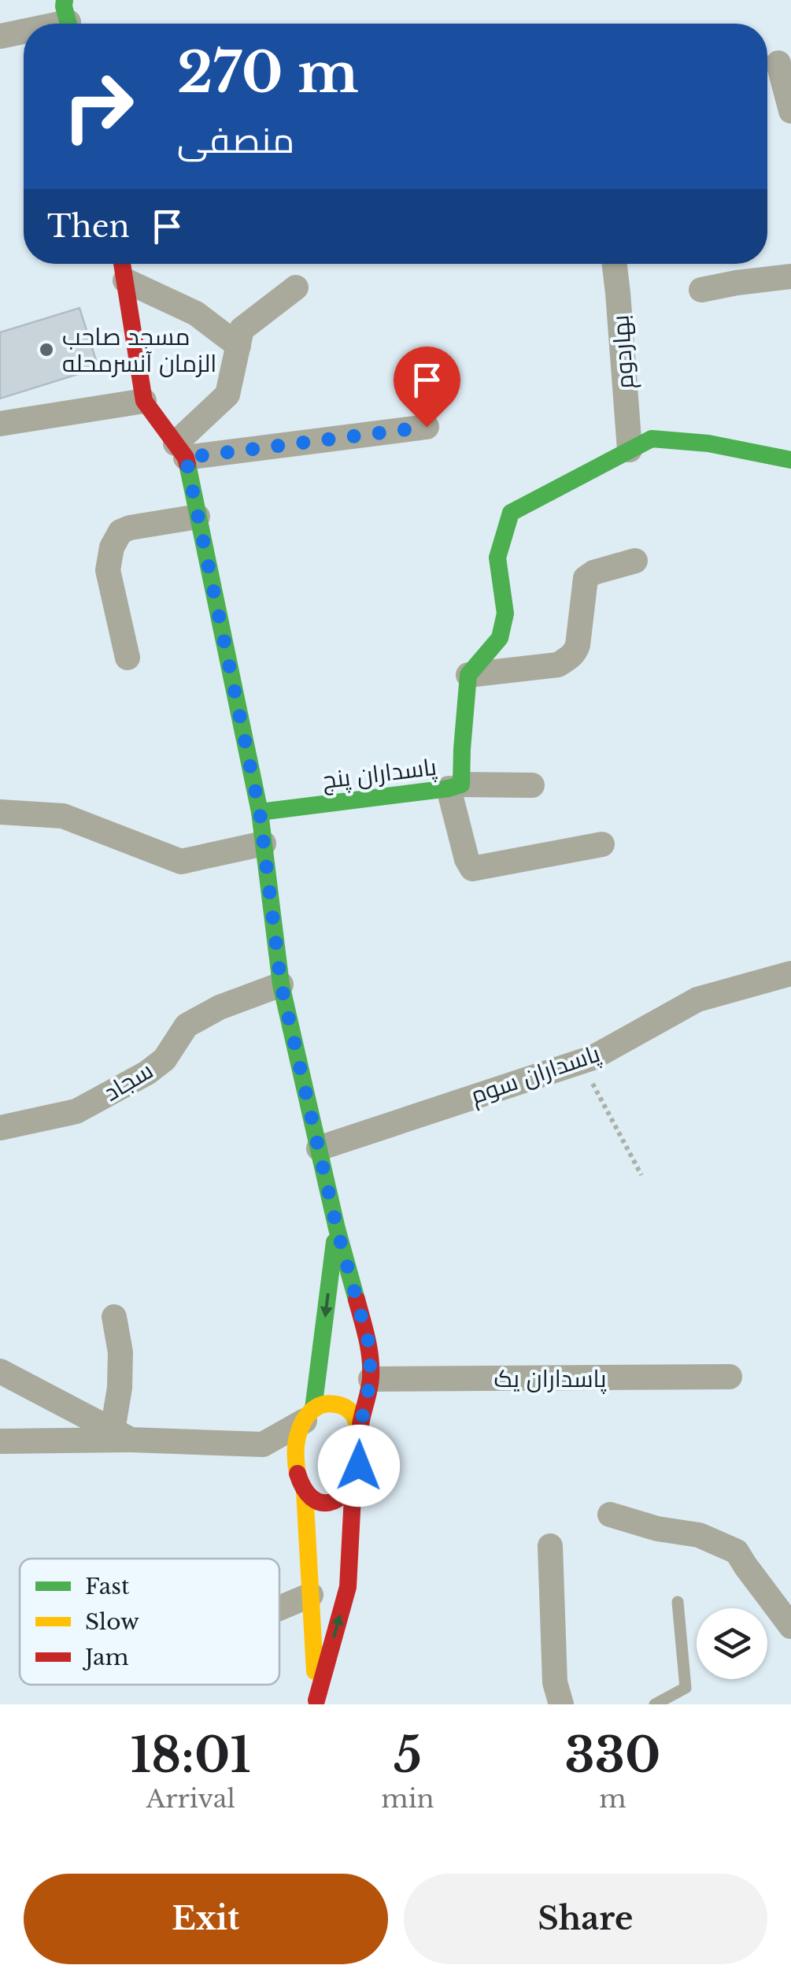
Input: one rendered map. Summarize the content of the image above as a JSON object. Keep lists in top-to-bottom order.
{
  "streets": {
    "street": [
      "بهاردوم",
      "پاسداران پنج",
      "پاسداران سوم",
      "سجاد",
      "پاسداران یک"
    ]
  },
  "places": ["مسجد صاحب الزمان آنسرمحله"],
  "legend": ["Fast", "Slow", "Jam"],
  "page": {
    "turn": ["270 m", "منصفی"],
    "then": "Then",
    "eta": [
      "18:01",
      "Arrival",
      "5",
      "min",
      "330",
      "m"
    ],
    "buttons": ["Exit", "Share"]
  }
}
